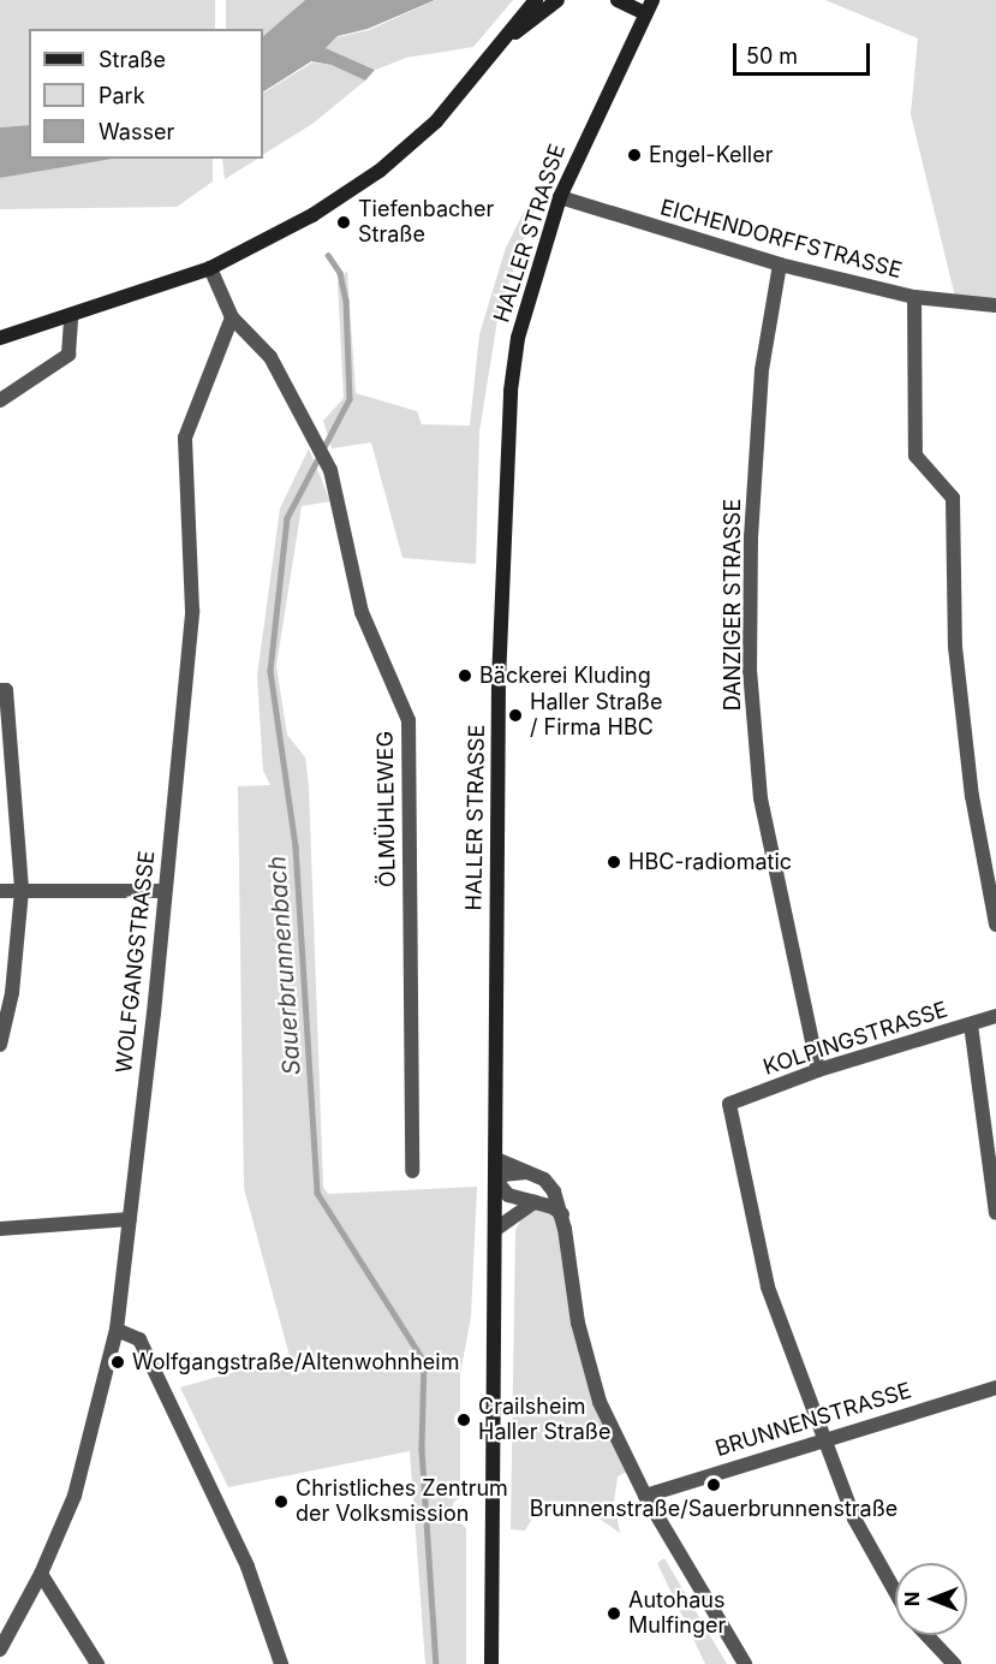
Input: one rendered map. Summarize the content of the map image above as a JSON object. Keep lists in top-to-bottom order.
{
  "streets": {
    "main road": ["HALLER STRASSE"],
    "street": [
      "EICHENDORFFSTRASSE",
      "DANZIGER STRASSE",
      "ÖLMÜHLEWEG",
      "WOLFGANGSTRASSE",
      "KOLPINGSTRASSE",
      "BRUNNENSTRASSE"
    ]
  },
  "crossings": [
    ["HALLER STRASSE", "EICHENDORFFSTRASSE"],
    ["EICHENDORFFSTRASSE", "DANZIGER STRASSE"],
    ["DANZIGER STRASSE", "KOLPINGSTRASSE"],
    ["ÖLMÜHLEWEG", "WOLFGANGSTRASSE"],
    ["KOLPINGSTRASSE", "BRUNNENSTRASSE"]
  ],
  "water": ["Sauerbrunnenbach"],
  "places": [
    "Engel-Keller",
    "Tiefenbacher Straße",
    "Bäckerei Kluding",
    "Haller Straße / Firma HBC",
    "HBC-radiomatic",
    "Wolfgangstraße/Altenwohnheim",
    "Crailsheim Haller Straße",
    "Brunnenstraße/Sauerbrunnenstraße",
    "Christliches Zentrum der Volksmission",
    "Autohaus Mulfinger"
  ],
  "legend": ["Straße", "Park", "Wasser"],
  "scale_bar": "50 m",
  "north": "left"
}
